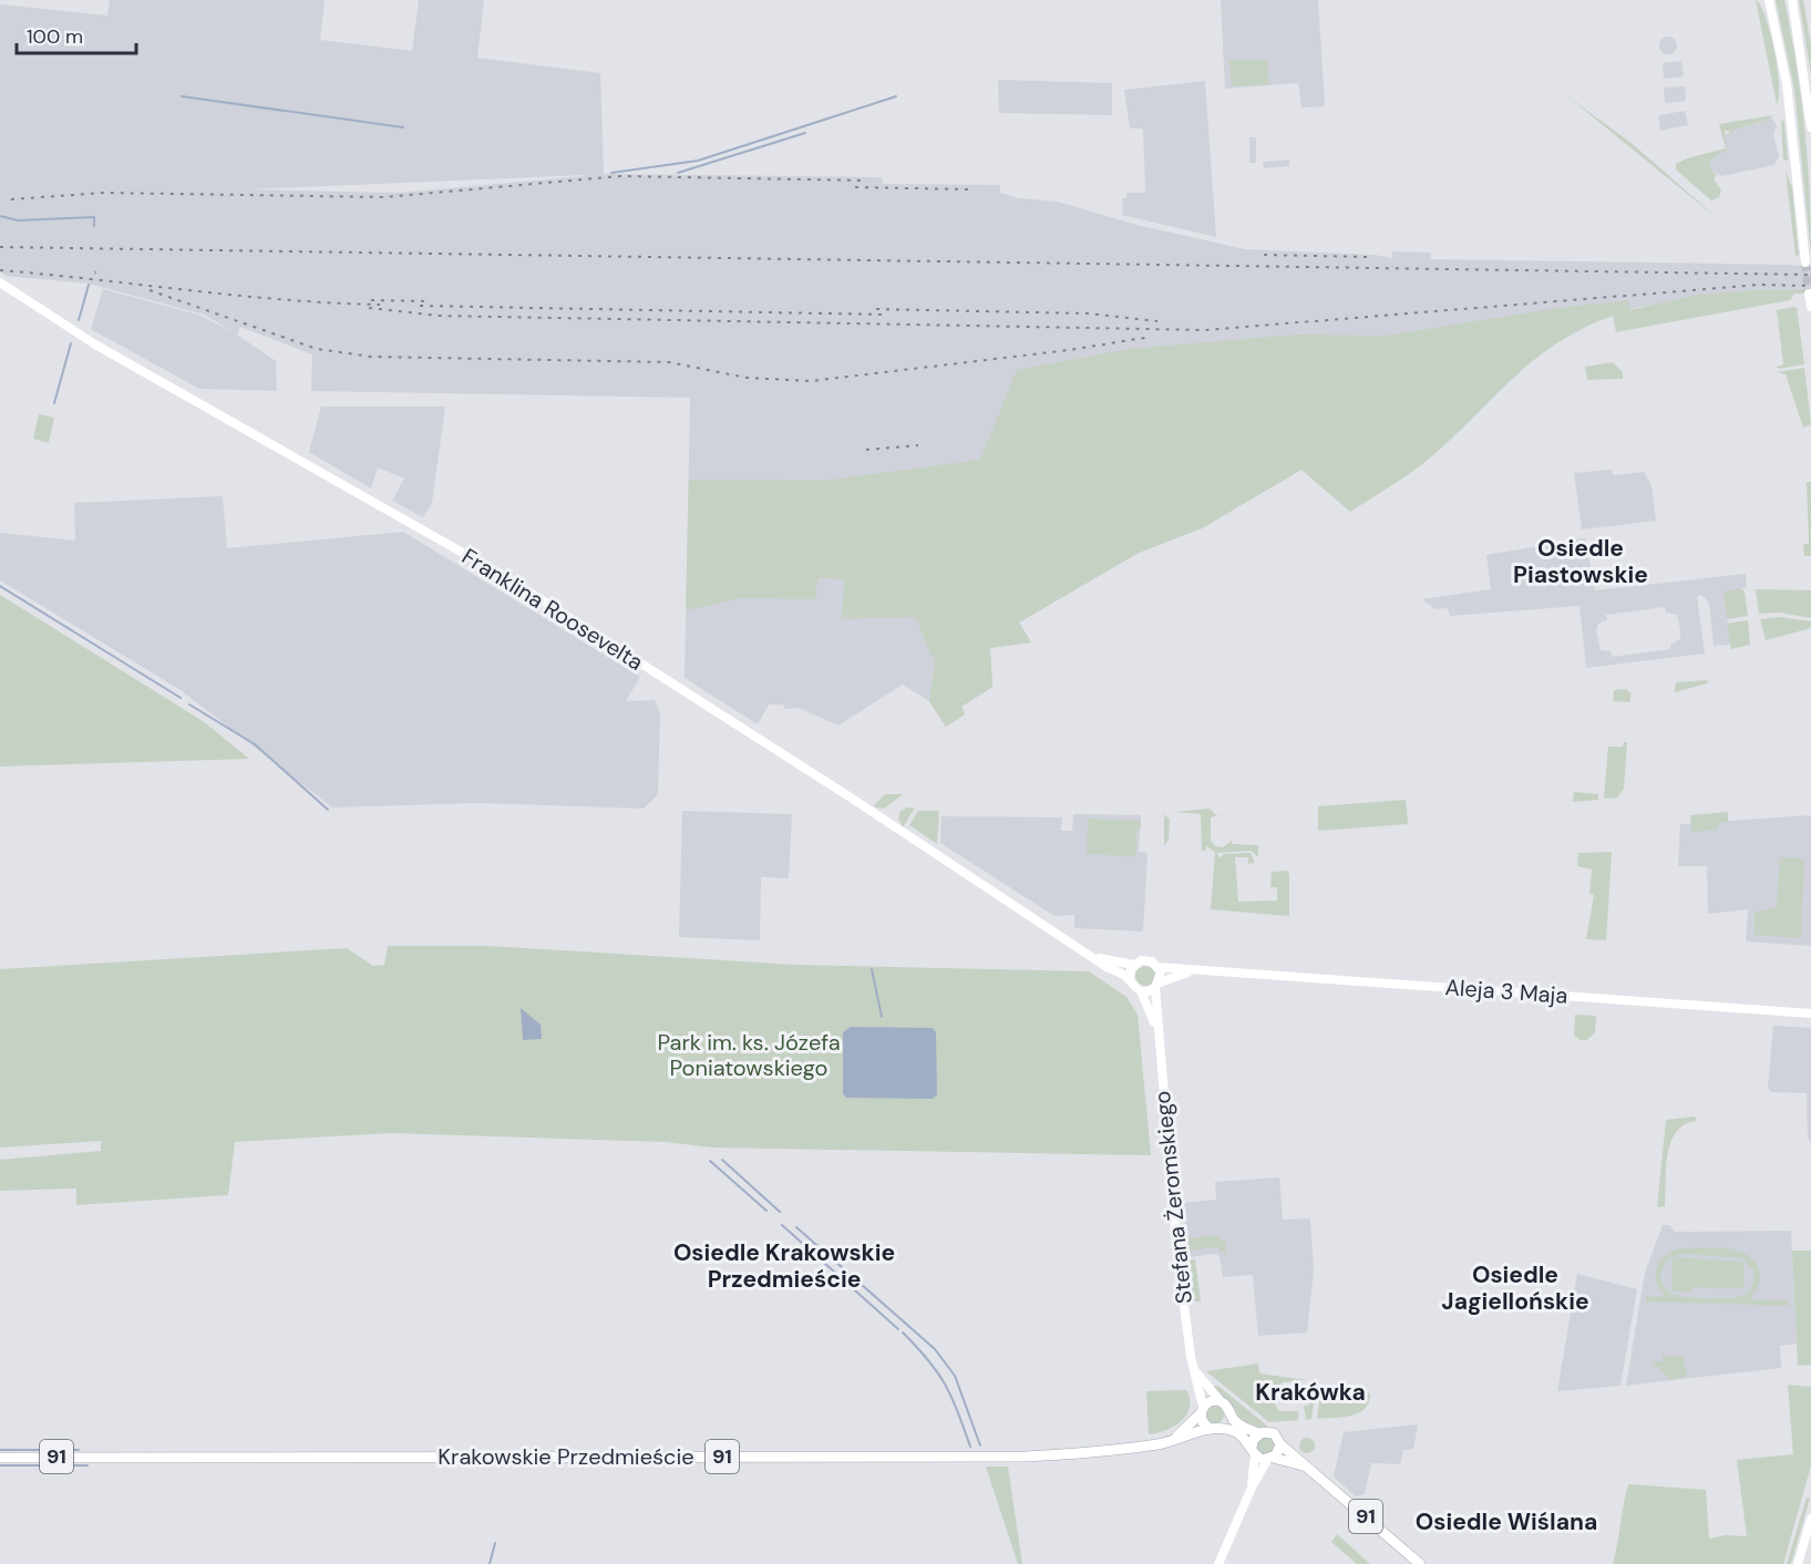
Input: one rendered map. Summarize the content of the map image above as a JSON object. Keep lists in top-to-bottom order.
{
  "streets": {
    "main road": ["91", "Krakowskie Przedmieście"],
    "street": ["Franklina Roosevelta", "Aleja 3 Maja", "Stefana Żeromskiego"]
  },
  "crossings": [
    ["Franklina Roosevelta", "Aleja 3 Maja"],
    ["Franklina Roosevelta", "Stefana Żeromskiego"],
    ["Aleja 3 Maja", "Stefana Żeromskiego"],
    ["Stefana Żeromskiego", "91"],
    ["Stefana Żeromskiego", "Krakowskie Przedmieście"],
    ["91", "Krakowskie Przedmieście"]
  ],
  "districts": [
    "Osiedle Piastowskie",
    "Osiedle Krakowskie Przedmieście",
    "Osiedle Jagiellońskie",
    "Krakówka",
    "Osiedle Wiślana"
  ],
  "parks": ["Park im. ks. Józefa Poniatowskiego"],
  "scale_bar": "100 m"
}
